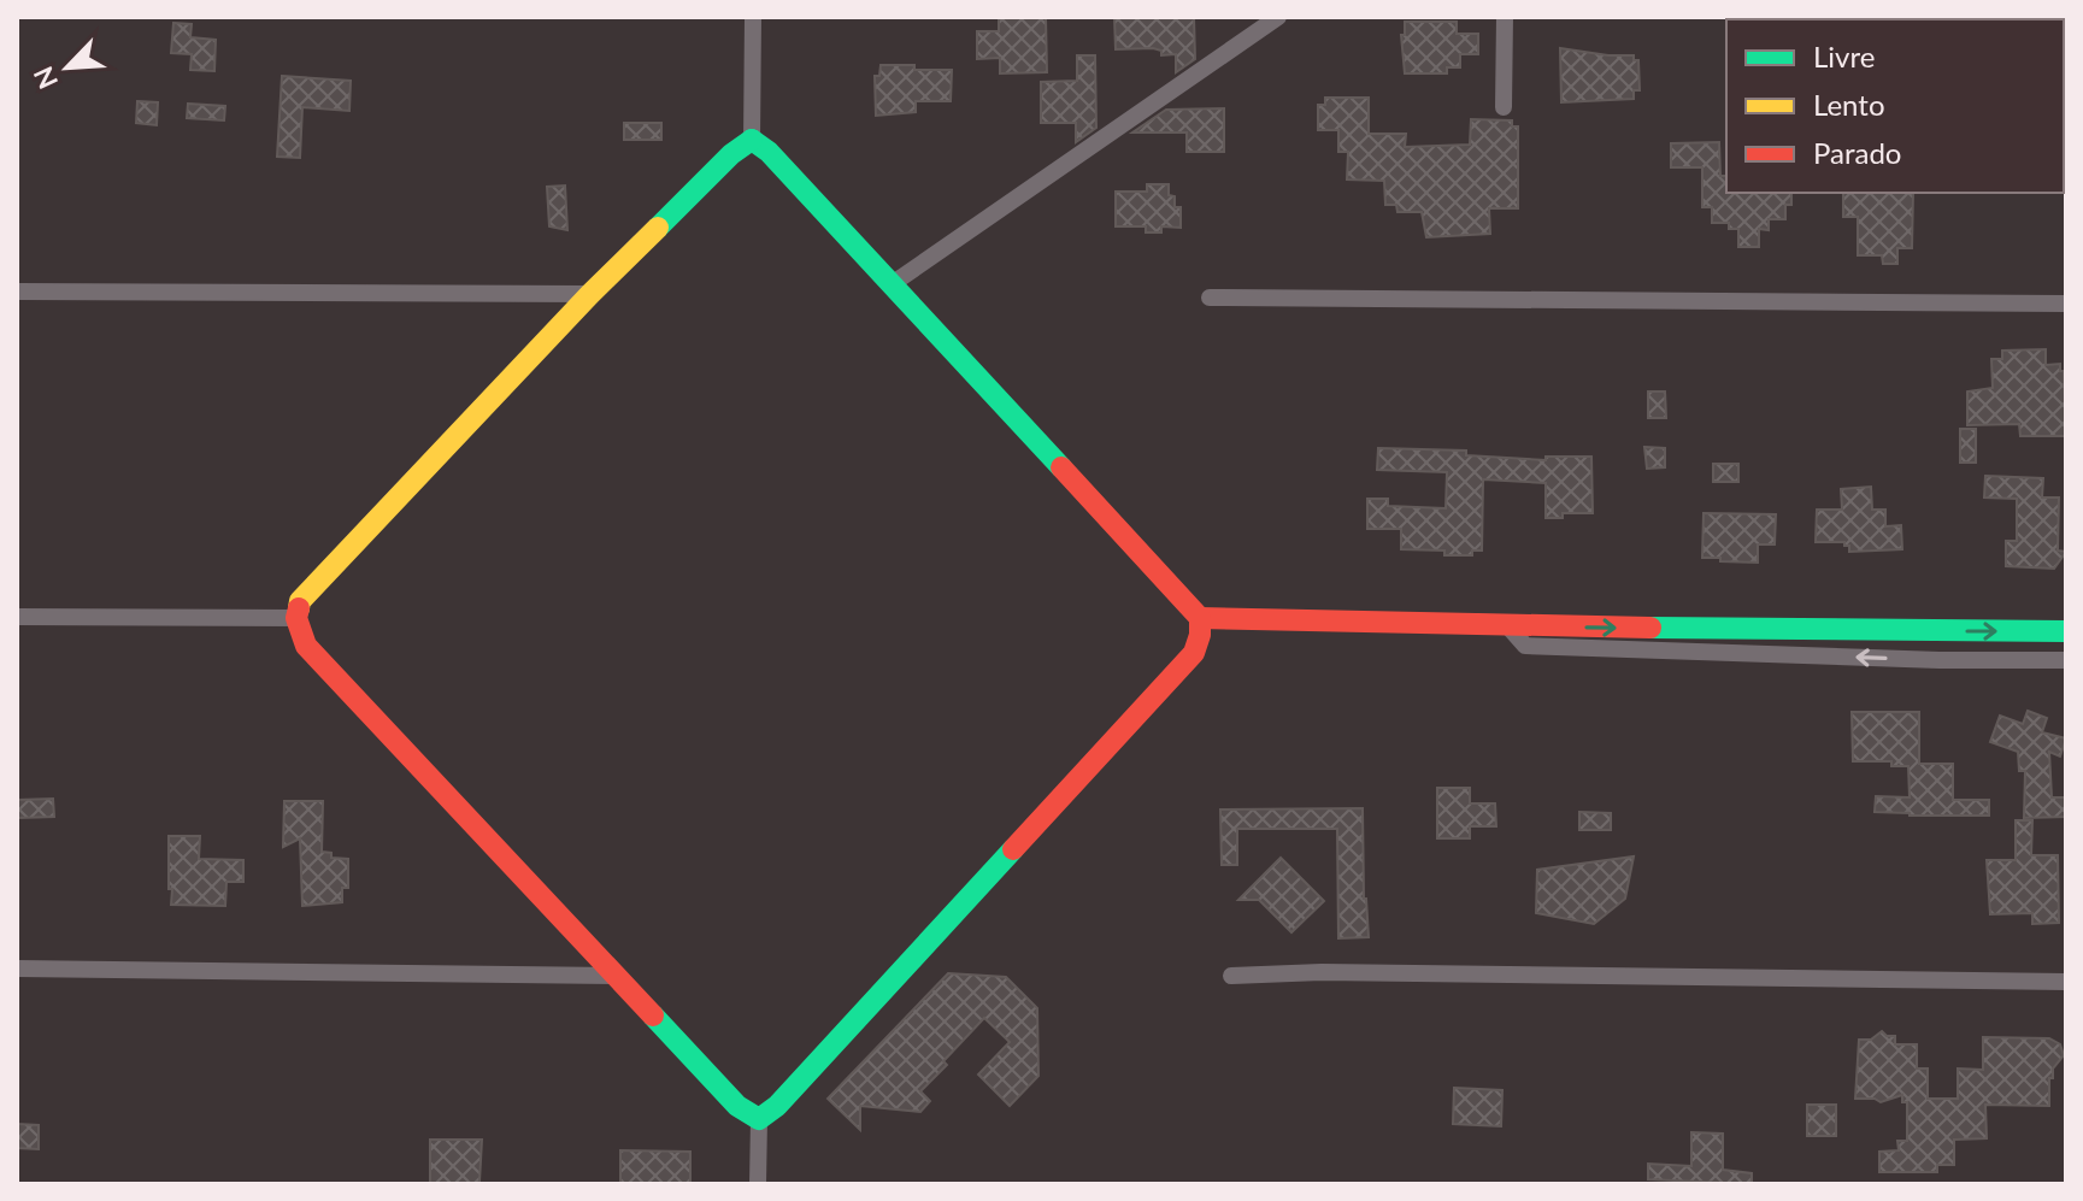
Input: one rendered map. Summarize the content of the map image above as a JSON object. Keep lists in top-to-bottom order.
{
  "legend": ["Livre", "Lento", "Parado"],
  "north": "bottom left"
}
